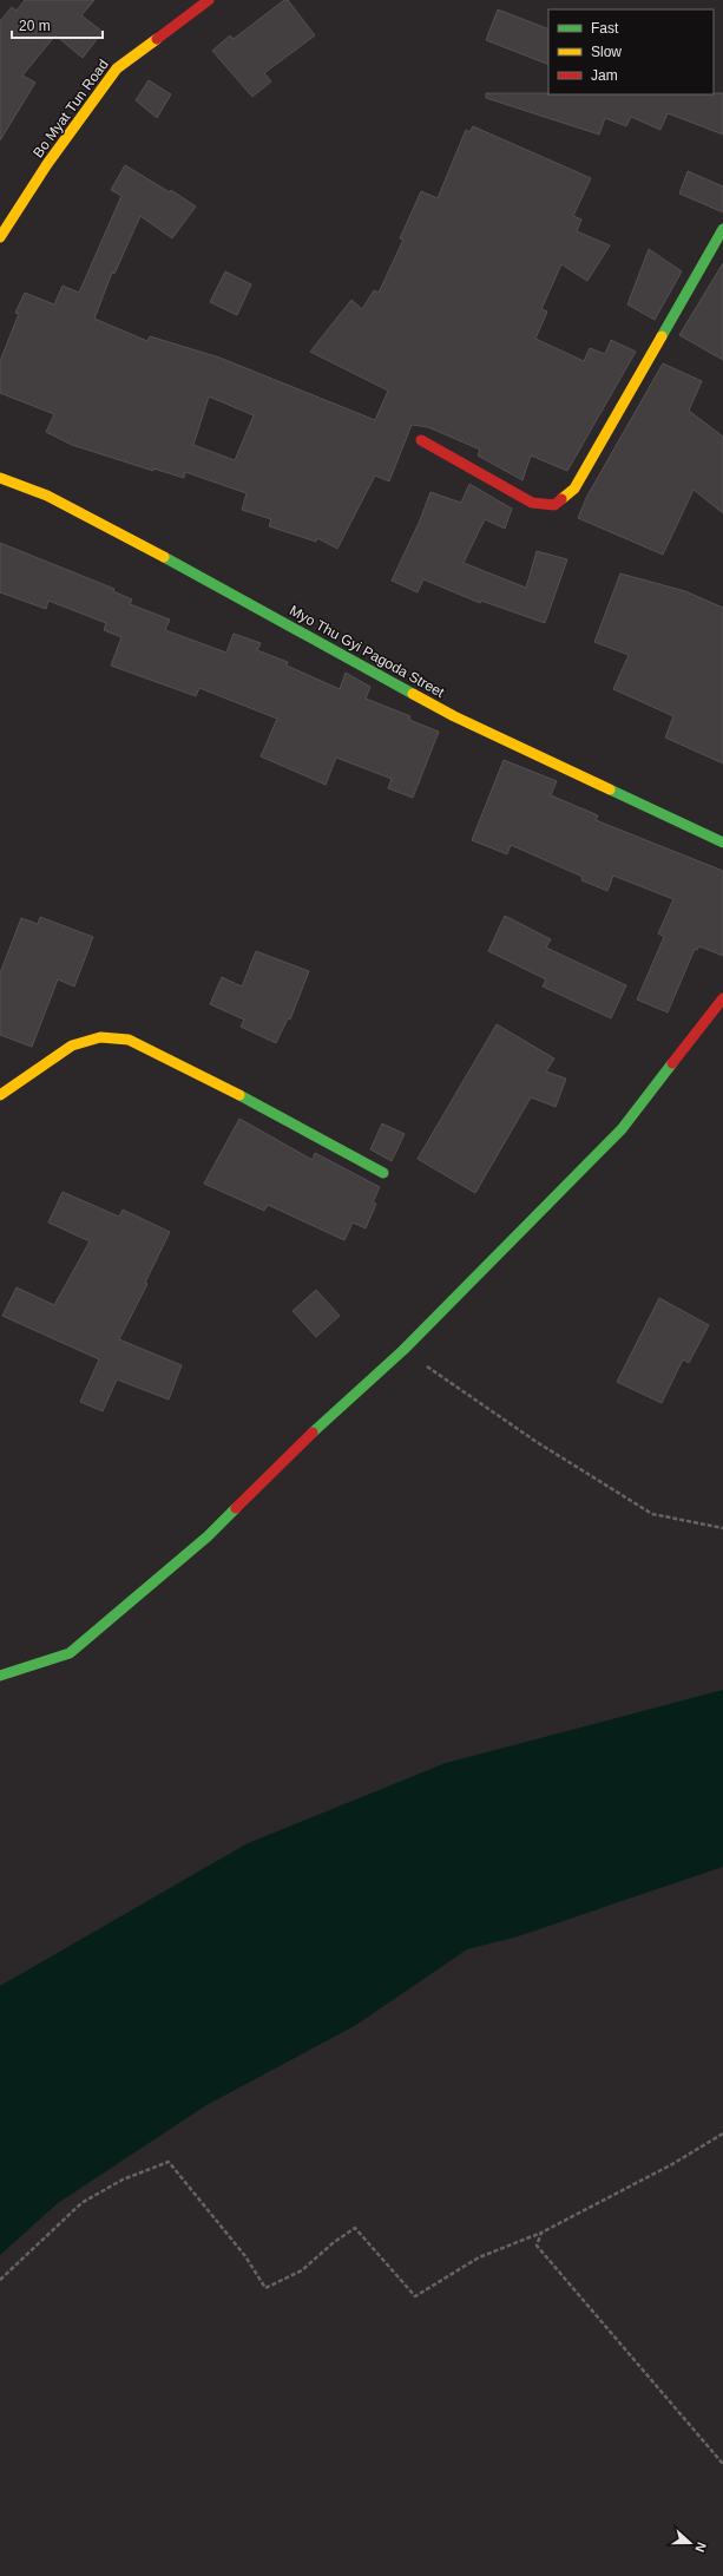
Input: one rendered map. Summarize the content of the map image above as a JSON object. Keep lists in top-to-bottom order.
{
  "streets": {
    "street": ["Bo Myat Tun Road", "Myo Thu Gyi Pagoda Street"]
  },
  "legend": ["Fast", "Slow", "Jam"],
  "scale_bar": "20 m",
  "north": "right"
}
